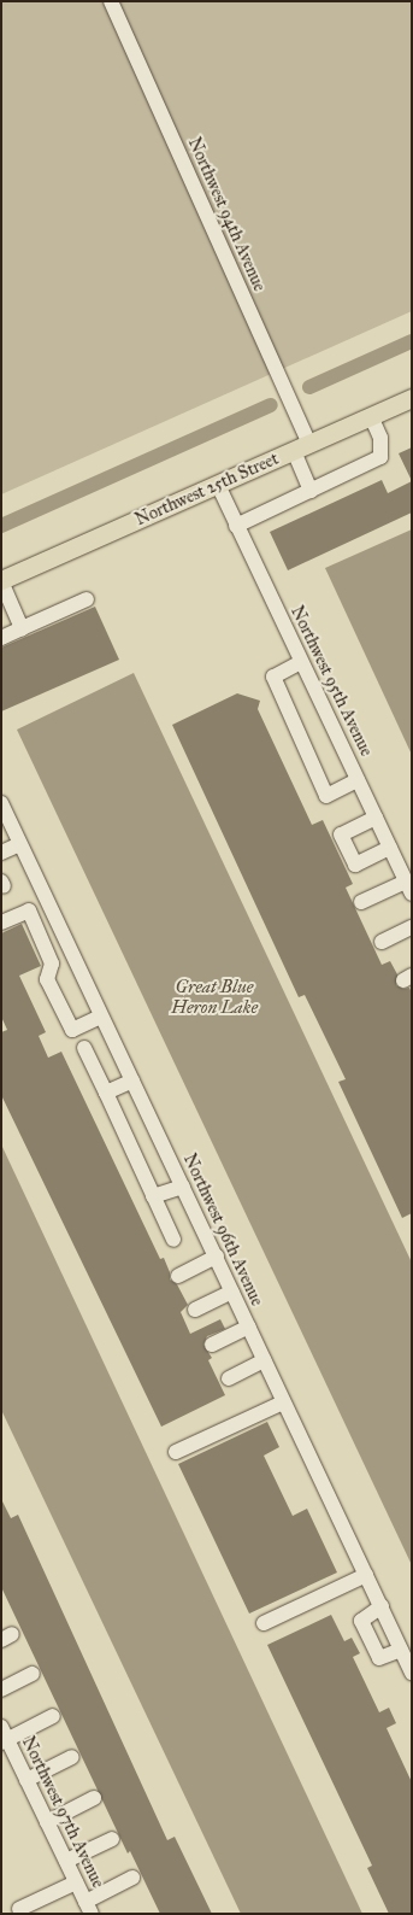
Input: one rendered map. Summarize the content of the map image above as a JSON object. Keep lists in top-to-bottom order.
{
  "streets": {
    "main road": ["Northwest 25th Street"],
    "street": [
      "Northwest 94th Avenue",
      "Northwest 95th Avenue",
      "Northwest 96th Avenue",
      "Northwest 97th Avenue"
    ]
  },
  "crossings": [
    ["Northwest 94th Avenue", "Northwest 25th Street"],
    ["Northwest 25th Street", "Northwest 95th Avenue"]
  ],
  "water": ["Great Blue Heron Lake"]
}
